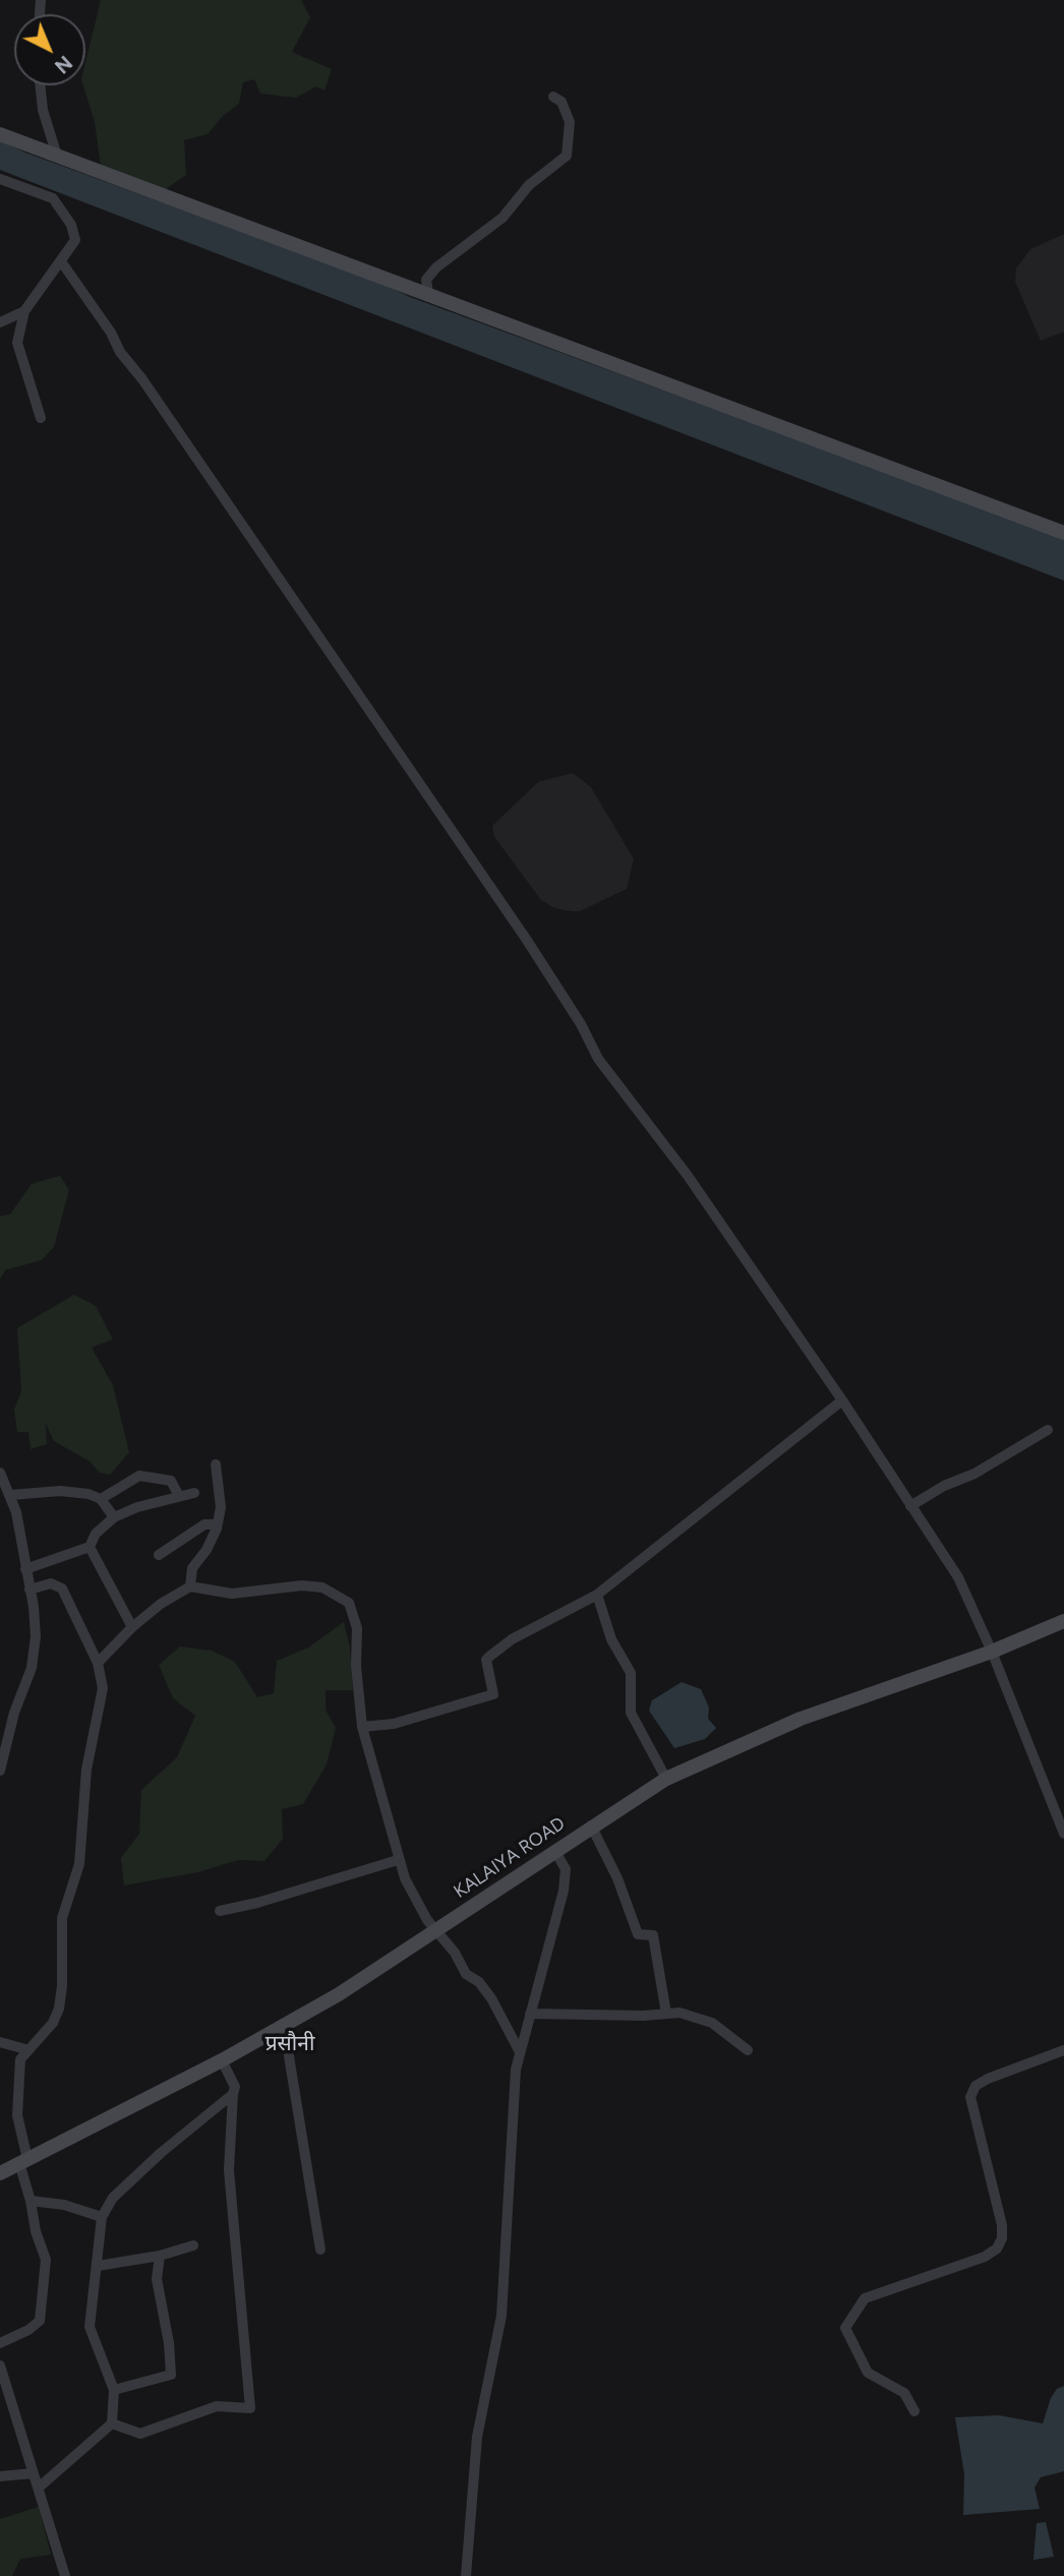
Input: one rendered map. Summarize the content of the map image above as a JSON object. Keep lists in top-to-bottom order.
{
  "streets": {
    "main road": ["KALAIYA ROAD"]
  },
  "districts": ["प्रसौनी"],
  "north": "bottom right"
}
